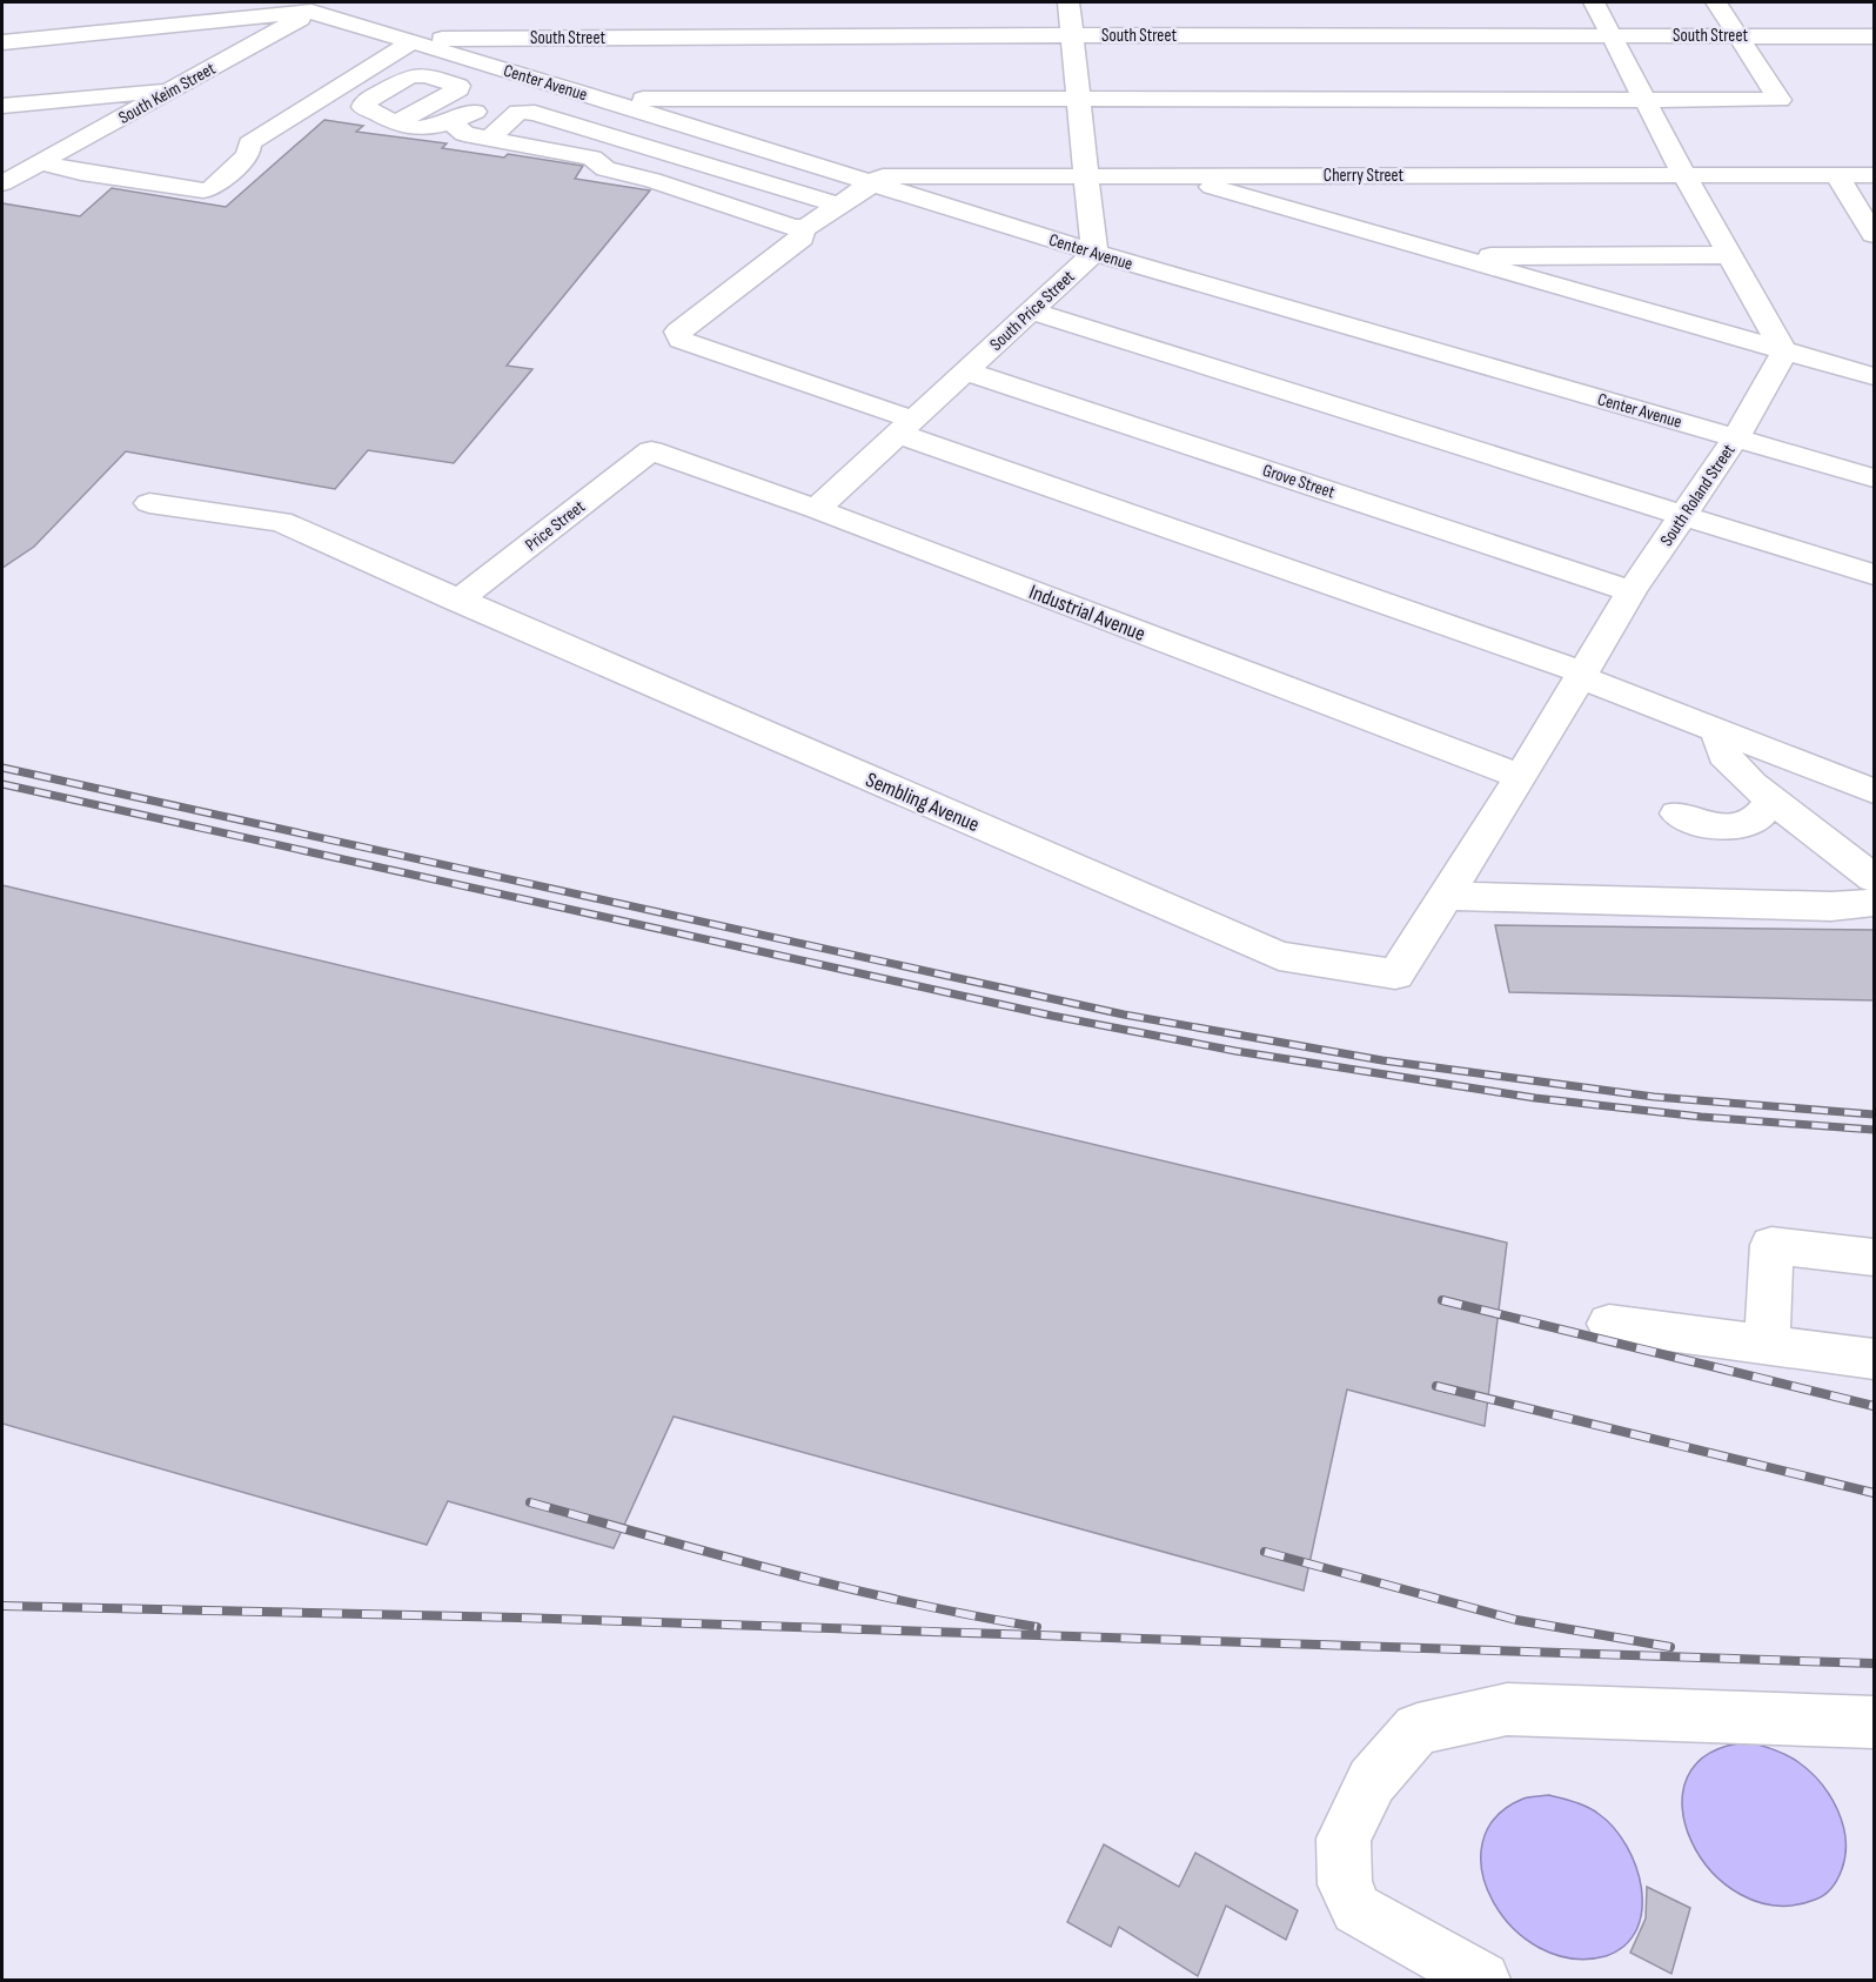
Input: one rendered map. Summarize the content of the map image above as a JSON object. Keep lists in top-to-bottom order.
{
  "streets": {
    "street": [
      "South Street",
      "Center Avenue",
      "South Keim Street",
      "Cherry Street",
      "South Price Street",
      "Grove Street",
      "South Roland Street",
      "Price Street",
      "Industrial Avenue",
      "Sembling Avenue"
    ]
  },
  "crossings": [
    ["South Street", "Center Avenue"],
    ["South Street", "South Price Street"],
    ["Center Avenue", "South Keim Street"],
    ["Center Avenue", "Cherry Street"],
    ["Center Avenue", "South Price Street"],
    ["Center Avenue", "South Roland Street"],
    ["Cherry Street", "South Price Street"],
    ["South Price Street", "Grove Street"],
    ["South Price Street", "Industrial Avenue"],
    ["Grove Street", "South Roland Street"],
    ["South Roland Street", "Industrial Avenue"],
    ["South Roland Street", "Sembling Avenue"],
    ["Price Street", "Industrial Avenue"],
    ["Price Street", "Sembling Avenue"]
  ]
}
